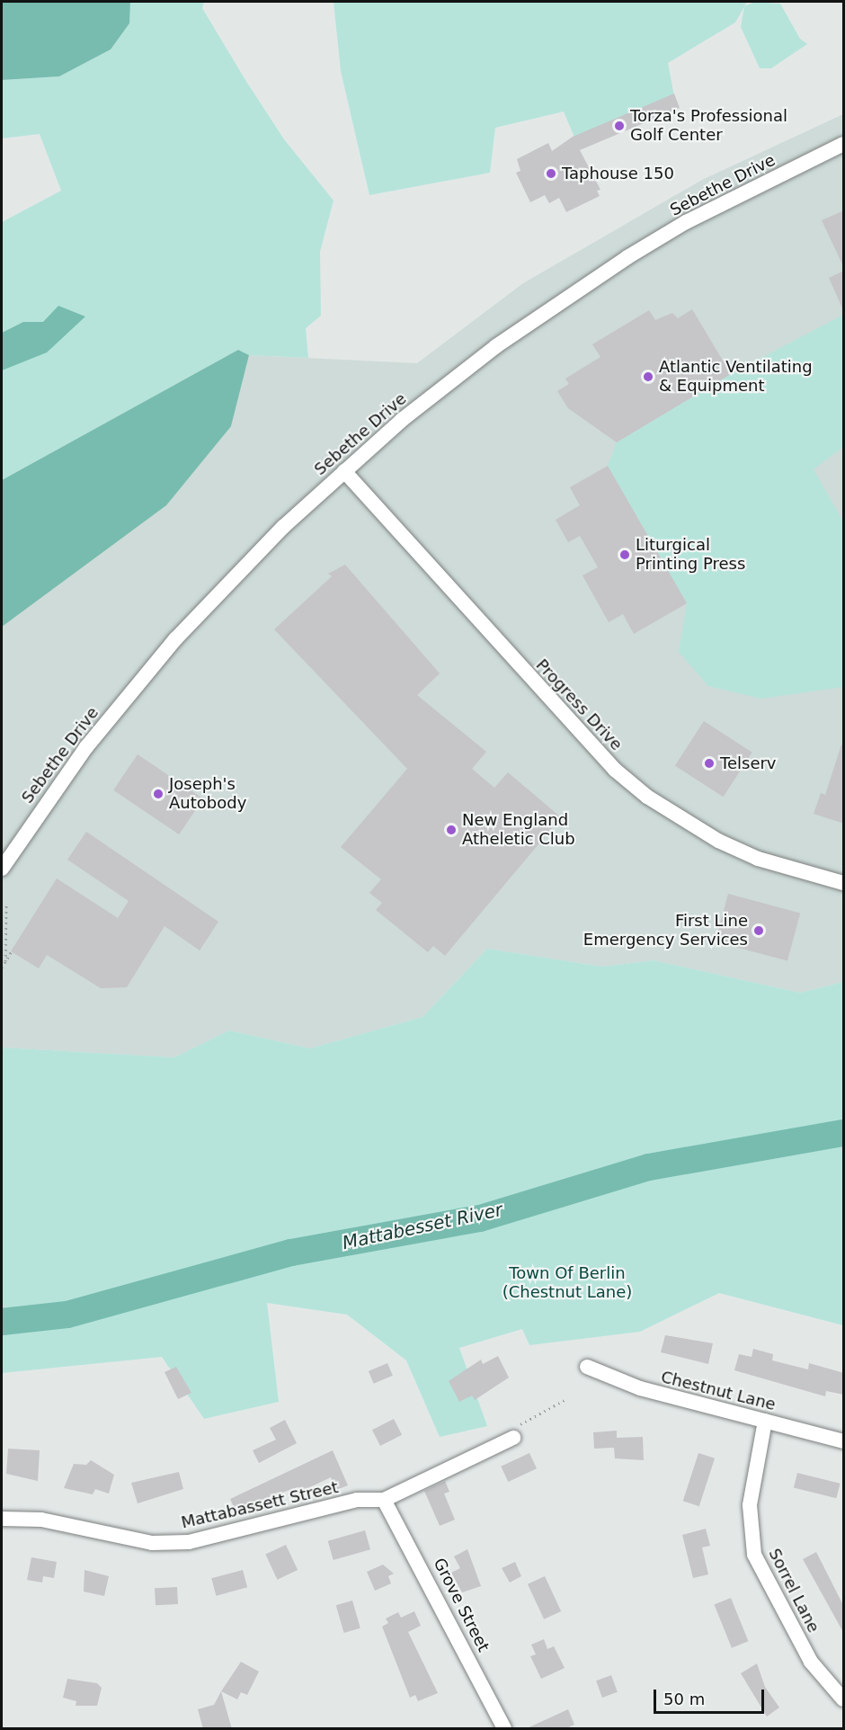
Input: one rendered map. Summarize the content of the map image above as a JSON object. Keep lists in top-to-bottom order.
{
  "streets": {
    "street": [
      "Sebethe Drive",
      "Progress Drive",
      "Chestnut Lane",
      "Mattabassett Street",
      "Sorrel Lane",
      "Grove Street"
    ]
  },
  "crossings": [
    ["Sebethe Drive", "Progress Drive"],
    ["Chestnut Lane", "Sorrel Lane"],
    ["Mattabassett Street", "Grove Street"]
  ],
  "water": ["Mattabesset River"],
  "parks": ["Town Of Berlin (Chestnut Lane)"],
  "places": [
    "Torza's Professional Golf Center",
    "Taphouse 150",
    "Atlantic Ventilating & Equipment",
    "Liturgical Printing Press",
    "Telserv",
    "Joseph's Autobody",
    "New England Atheletic Club",
    "First Line Emergency Services"
  ],
  "scale_bar": "50 m"
}
